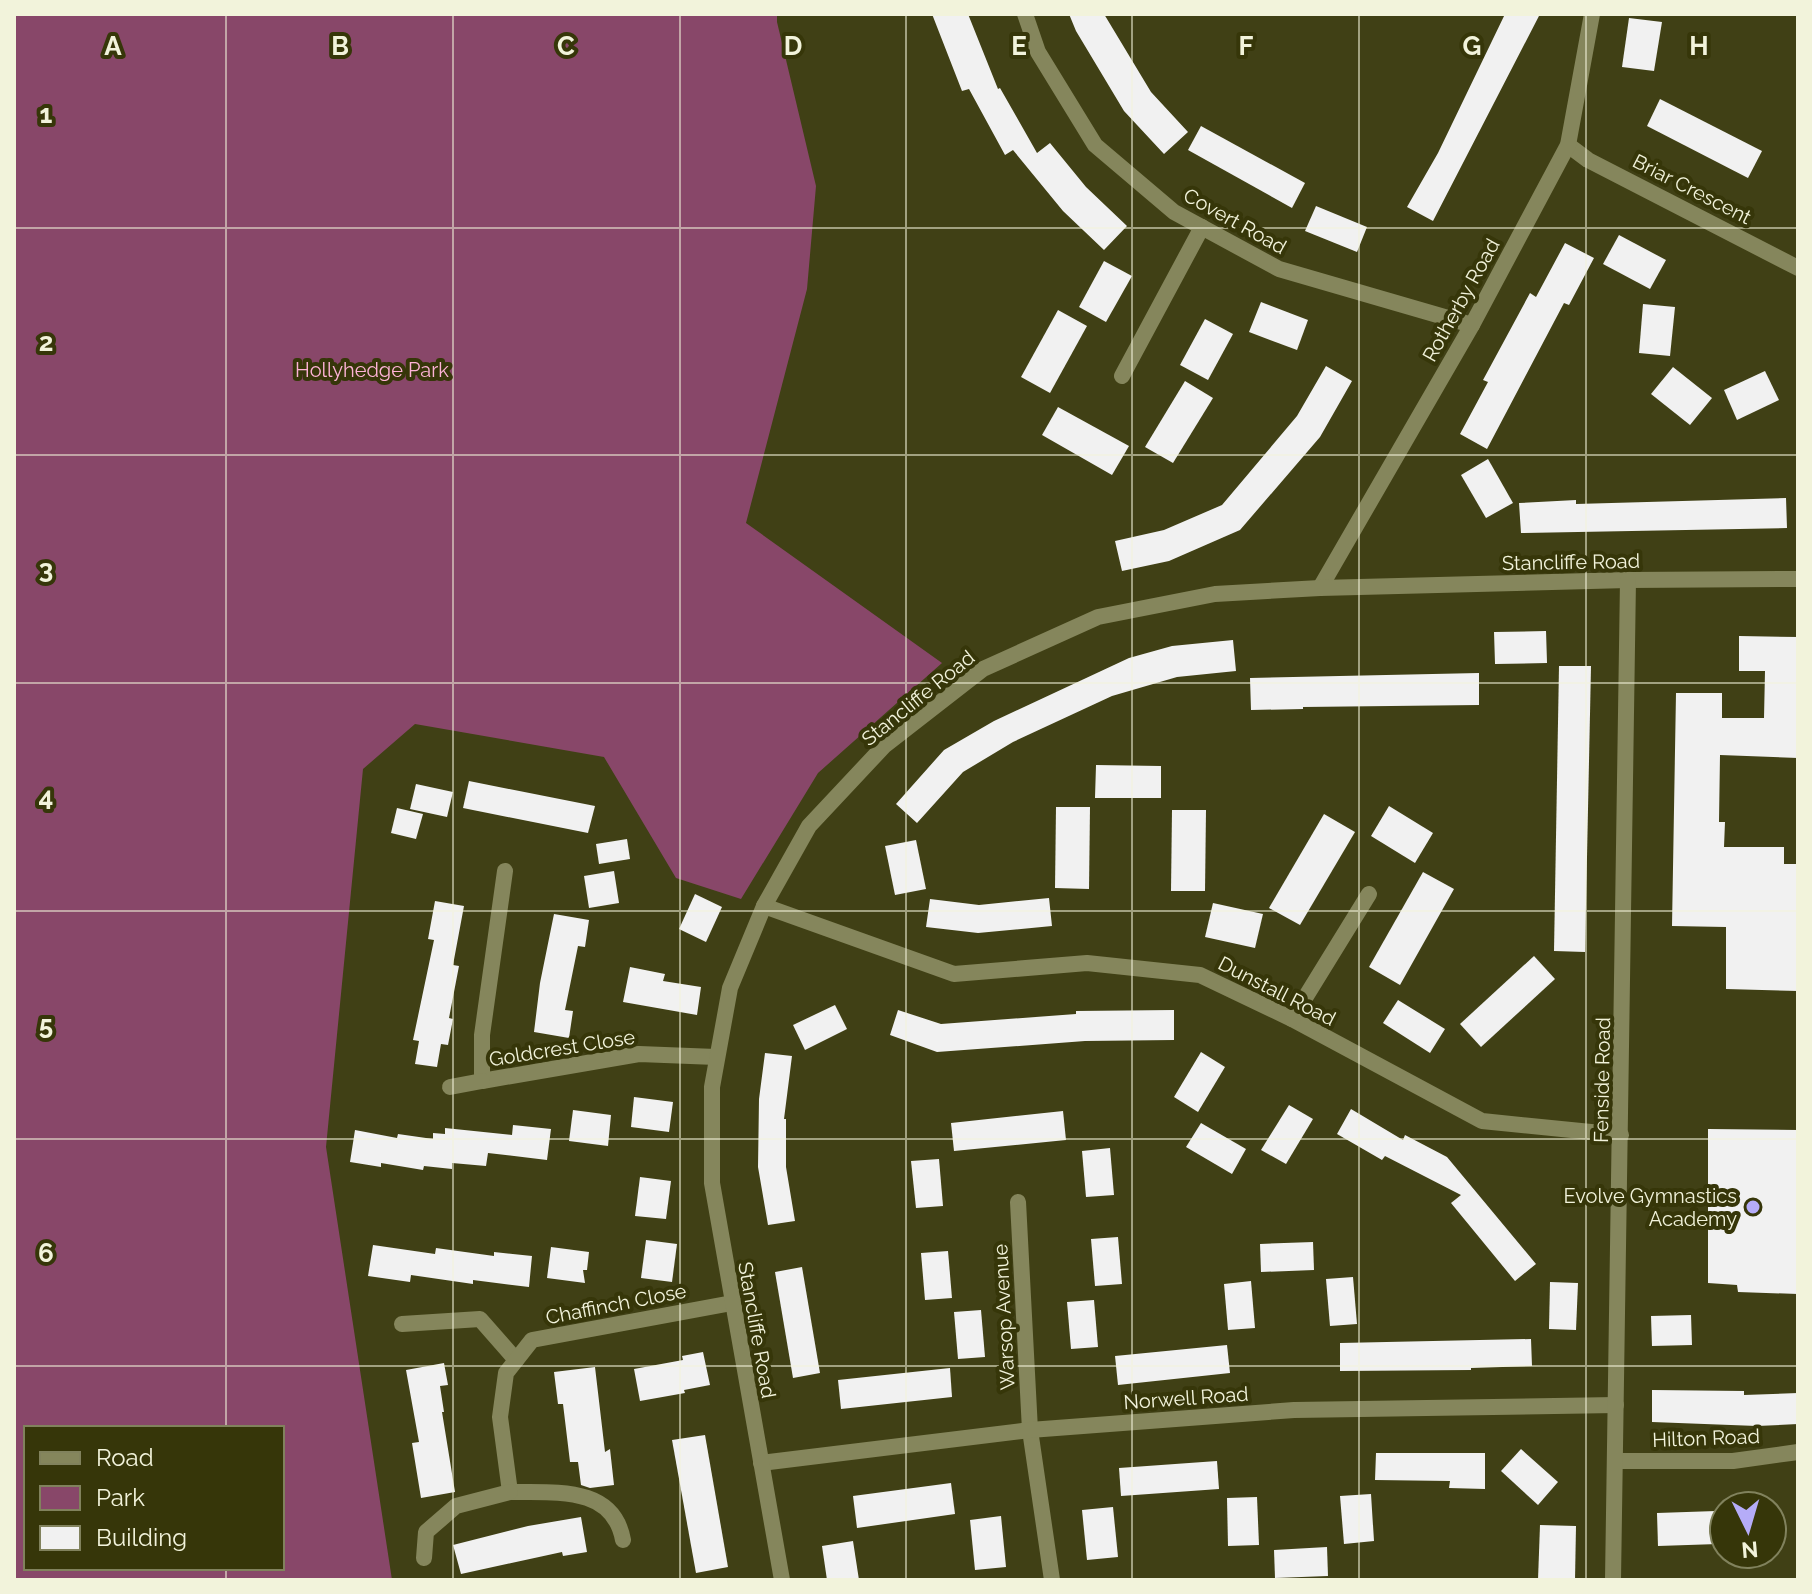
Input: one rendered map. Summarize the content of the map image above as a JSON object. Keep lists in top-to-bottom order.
{
  "streets": {
    "street": [
      "Briar Crescent",
      "Covert Road",
      "Rotherby Road",
      "Stancliffe Road",
      "Dunstall Road",
      "Goldcrest Close",
      "Fenside Road",
      "Chaffinch Close",
      "Warsop Avenue",
      "Norwell Road",
      "Hilton Road"
    ]
  },
  "crossings": [
    ["Briar Crescent", "Rotherby Road"],
    ["Covert Road", "Rotherby Road"],
    ["Rotherby Road", "Stancliffe Road"],
    ["Stancliffe Road", "Dunstall Road"],
    ["Stancliffe Road", "Goldcrest Close"],
    ["Stancliffe Road", "Fenside Road"],
    ["Stancliffe Road", "Chaffinch Close"],
    ["Stancliffe Road", "Norwell Road"],
    ["Dunstall Road", "Fenside Road"],
    ["Fenside Road", "Norwell Road"],
    ["Fenside Road", "Hilton Road"],
    ["Warsop Avenue", "Norwell Road"]
  ],
  "parks": ["Hollyhedge Park"],
  "places": ["Evolve Gymnastics Academy"],
  "legend": ["Road", "Park", "Building"],
  "north": "bottom",
  "grid": {
    "columns": [
      "A",
      "B",
      "C",
      "D",
      "E",
      "F",
      "G",
      "H"
    ],
    "rows": [
      "1",
      "2",
      "3",
      "4",
      "5",
      "6"
    ]
  }
}
